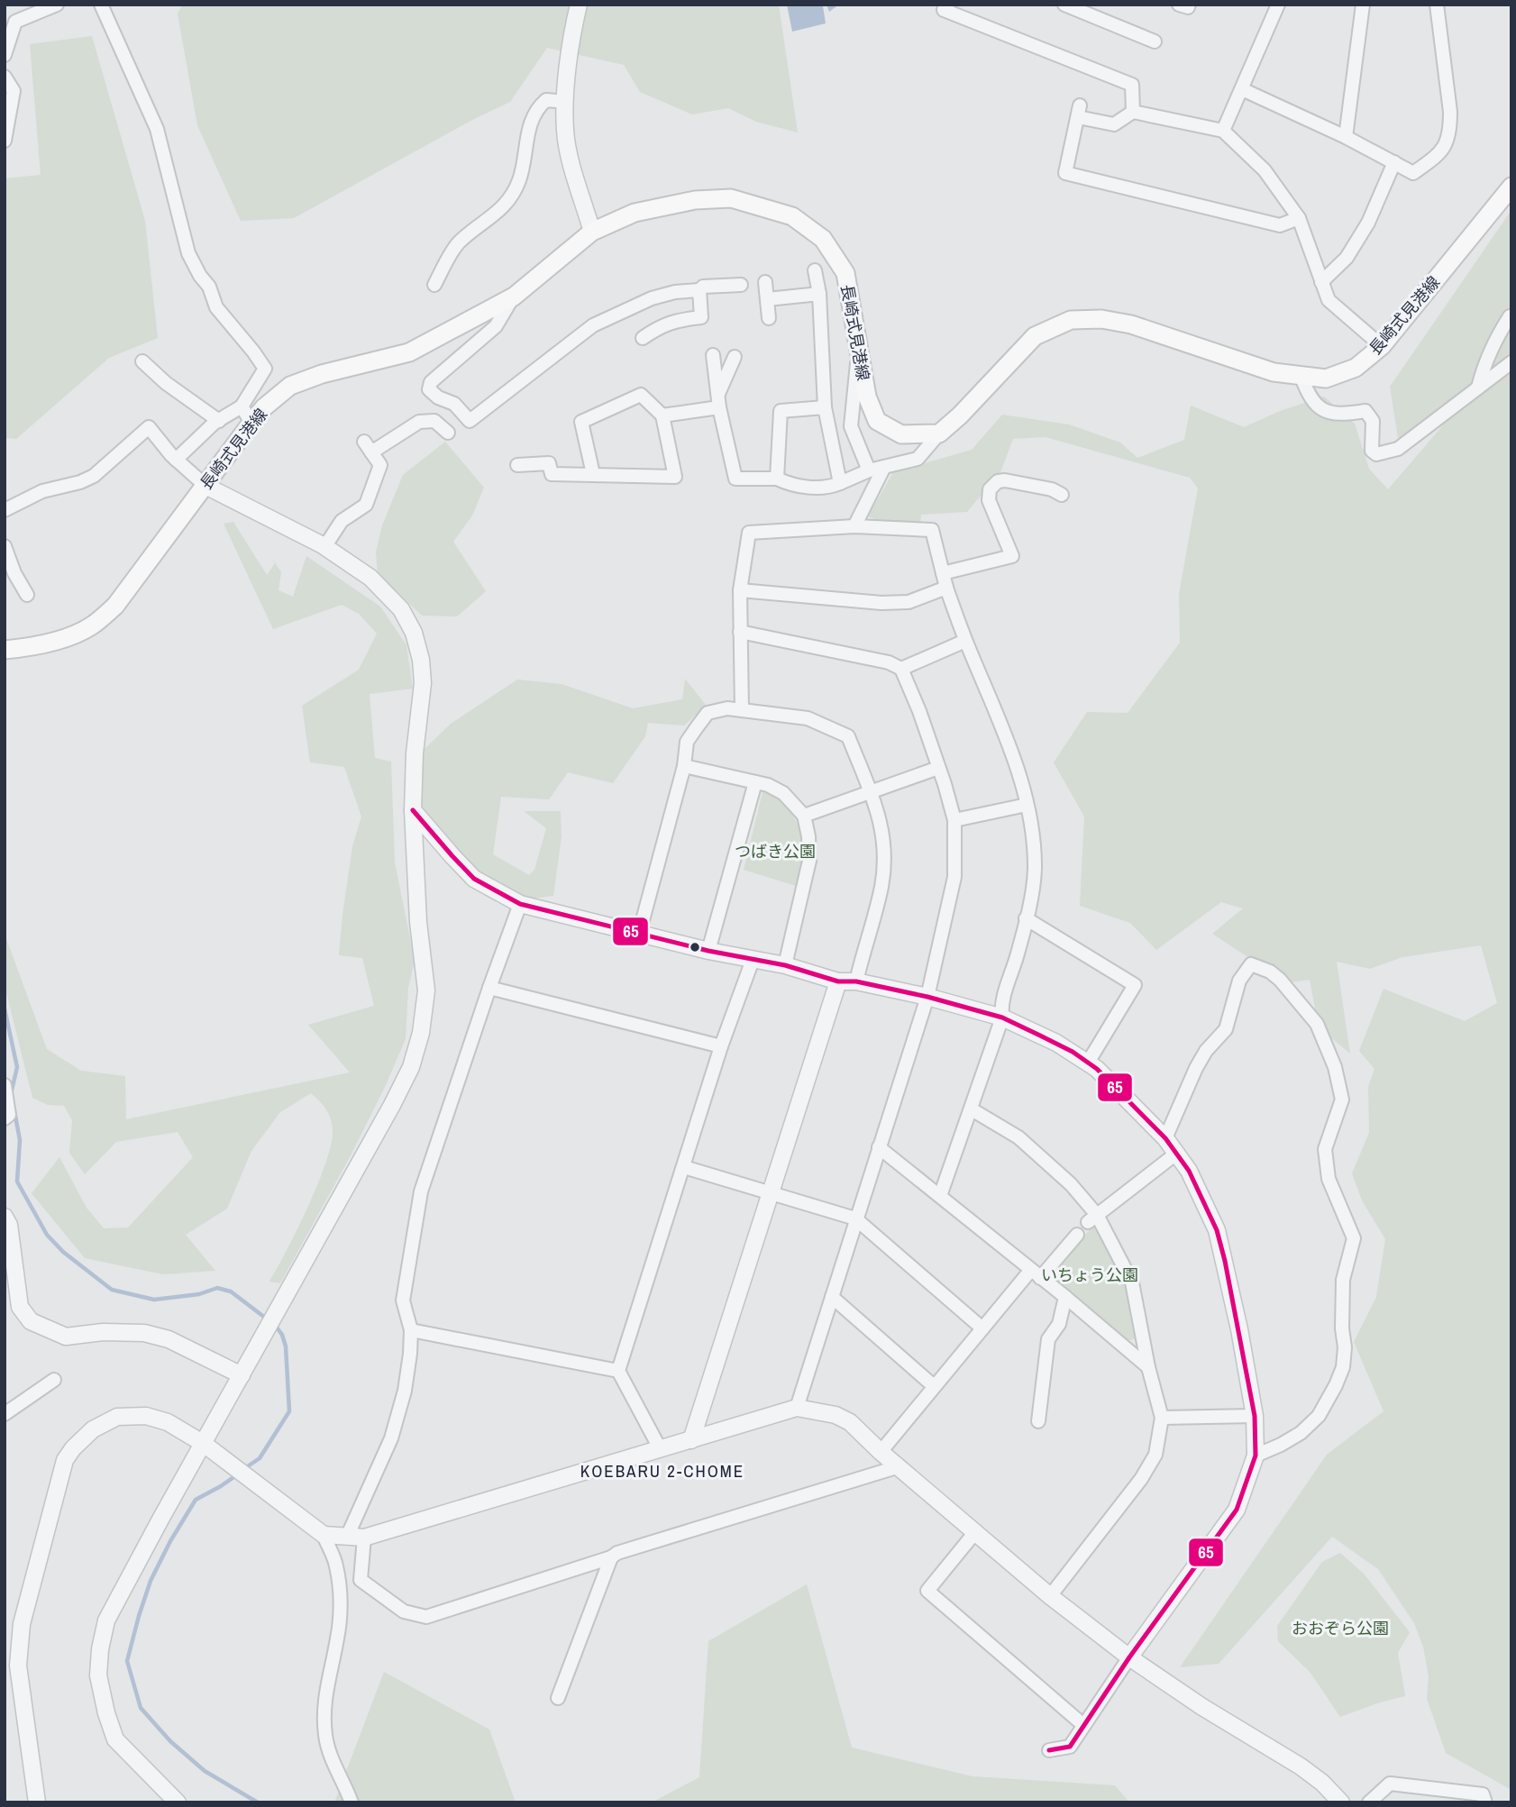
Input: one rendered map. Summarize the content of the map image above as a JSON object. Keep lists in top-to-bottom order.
{
  "streets": {
    "main road": ["長崎式見港線"]
  },
  "districts": ["KOEBARU 2-CHOME"],
  "parks": ["つばき公園", "いちょう公園", "おおぞら公園"],
  "lines": ["transit line 65"]
}
